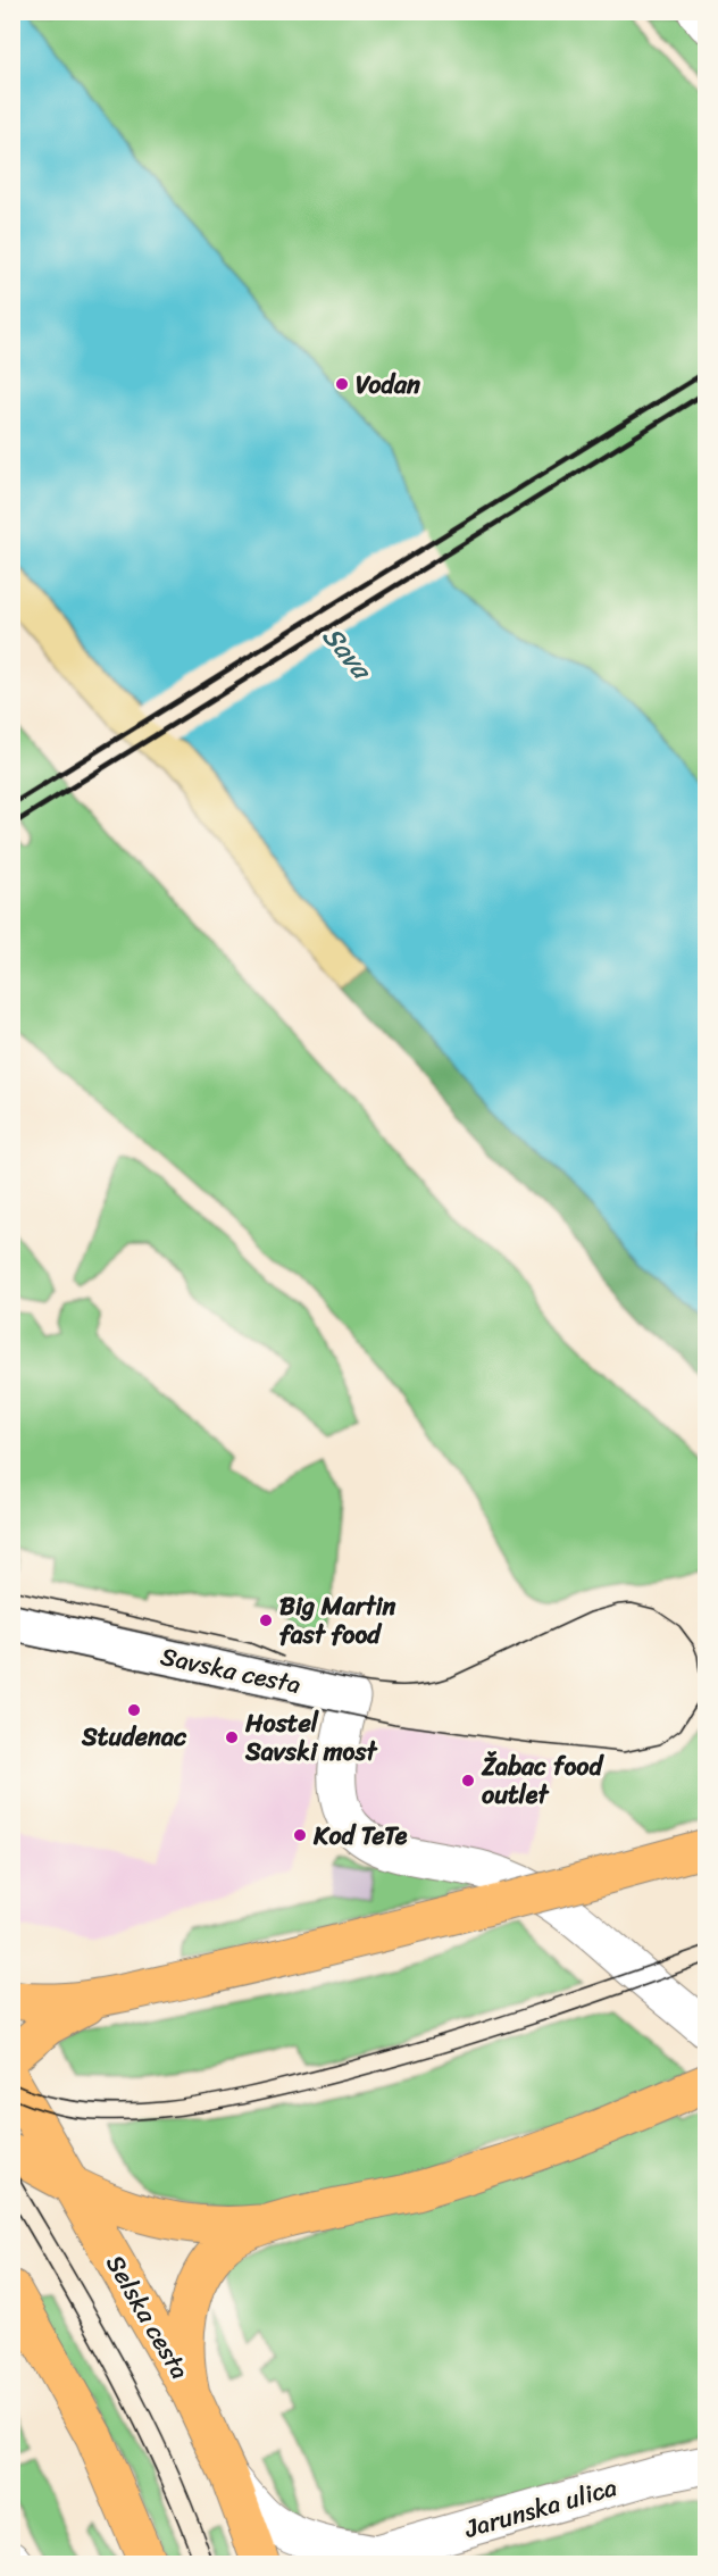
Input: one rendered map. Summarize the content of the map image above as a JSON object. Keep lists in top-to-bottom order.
{
  "streets": {
    "main road": ["Selska cesta"],
    "street": ["Savska cesta", "Jarunska ulica"]
  },
  "water": ["Sava"],
  "places": [
    "Vodan",
    "Big Martin fast food",
    "Studenac",
    "Hostel Savski most",
    "Žabac food outlet",
    "Kod TeTe"
  ]
}
